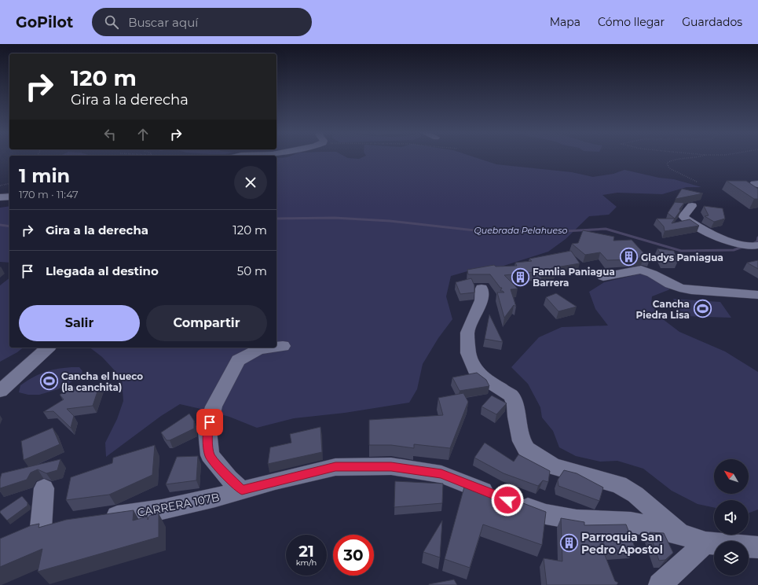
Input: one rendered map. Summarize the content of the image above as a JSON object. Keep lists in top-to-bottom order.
{
  "streets": {
    "street": ["CARRERA 107B"]
  },
  "water": ["Quebrada Pelahueso"],
  "places": {
    "building": ["Gladys Paniagua", "Famlia Paniagua Barrera", "Parroquia San Pedro Apostol"],
    "sports": ["Cancha Piedra Lisa", "Cancha el hueco (la canchita)"]
  },
  "north": "top left",
  "page": {
    "header": "GoPilot",
    "search": "Buscar aquí",
    "nav": ["Mapa", "Cómo llegar", "Guardados"],
    "turn": ["120 m", "Gira a la derecha"],
    "heading": ["1 min", "170 m · 11:47"],
    "list": [
      {
        "name": "Gira a la derecha",
        "value": "120 m"
      },
      {
        "name": "Llegada al destino",
        "value": "50 m"
      }
    ],
    "buttons": ["Salir", "Compartir"],
    "speed": "21 km/h",
    "limit": "30"
  }
}
